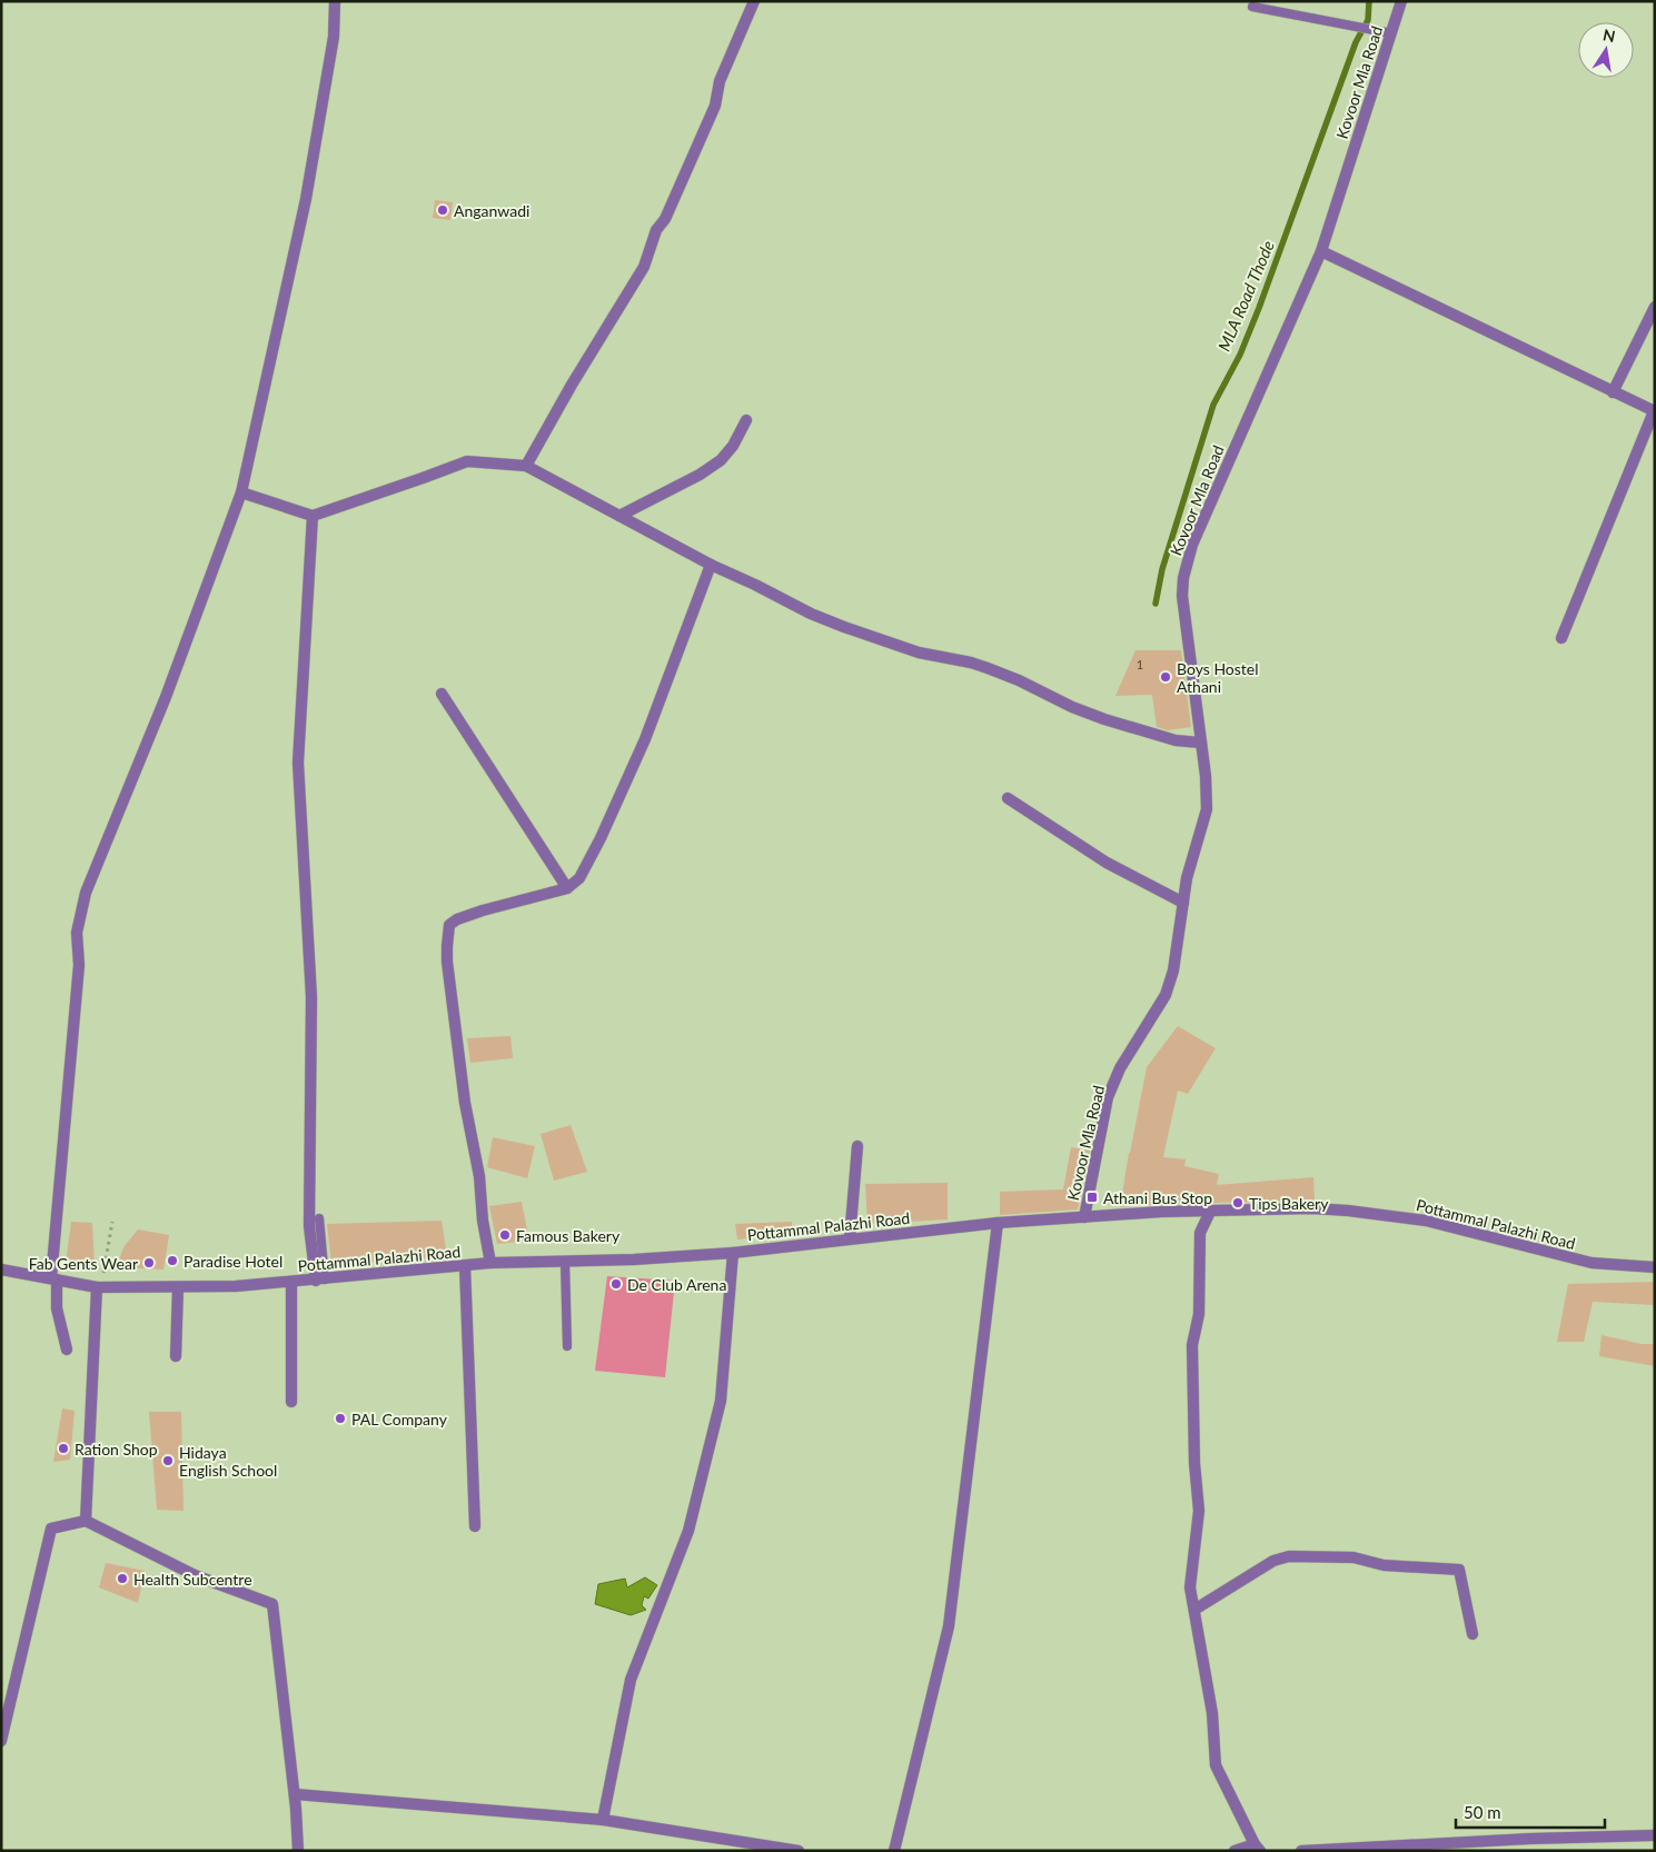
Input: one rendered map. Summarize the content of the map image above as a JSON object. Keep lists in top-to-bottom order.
{
  "streets": {
    "street": ["Kovoor Mla Road", "Pottammal Palazhi Road"]
  },
  "crossings": [
    ["Kovoor Mla Road", "Pottammal Palazhi Road"]
  ],
  "water": ["MLA Road Thode"],
  "places": {
    "other": [
      "Anganwadi",
      "Boys Hostel Athani",
      "Tips Bakery",
      "Famous Bakery",
      "Paradise Hotel",
      "Fab Gents Wear",
      "De Club Arena",
      "PAL Company",
      "Ration Shop",
      "Hidaya English School",
      "Health Subcentre"
    ],
    "transit": ["Athani Bus Stop"]
  },
  "house_numbers": ["1"],
  "scale_bar": "50 m",
  "north": "top"
}
